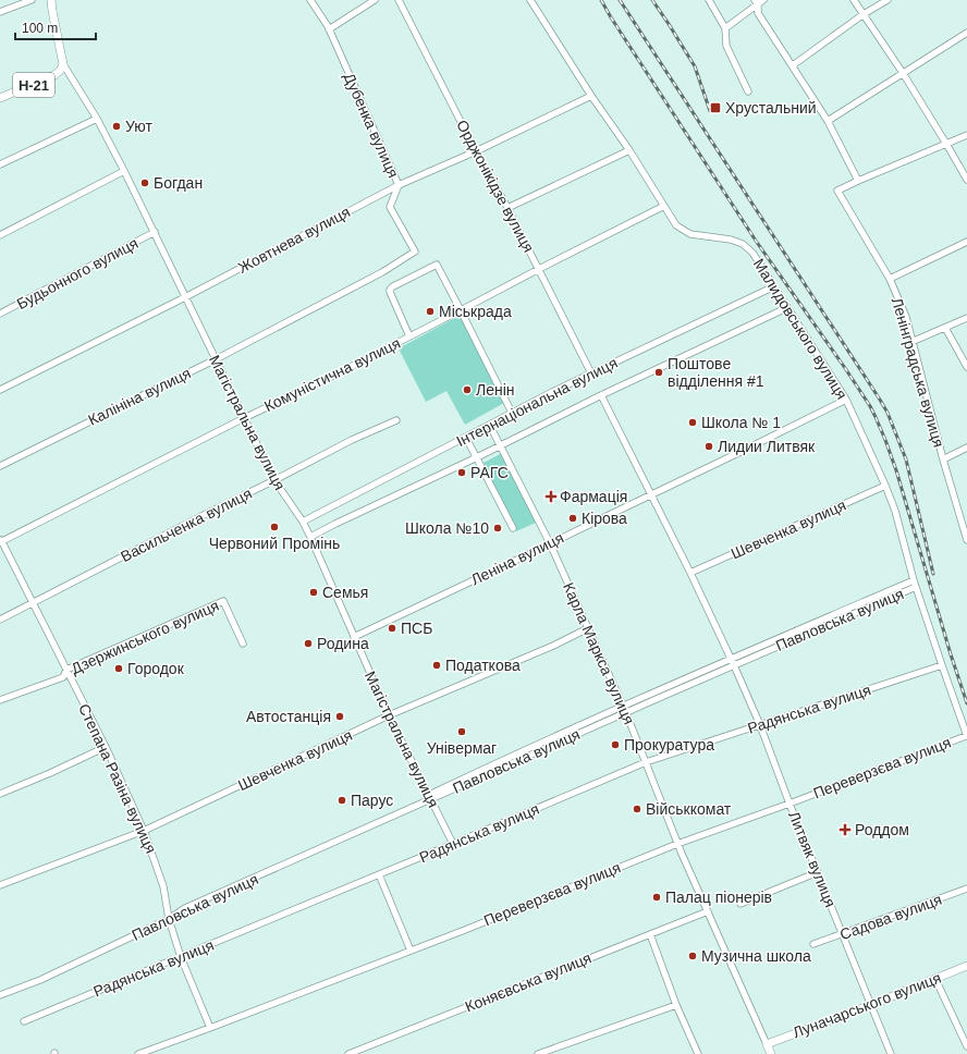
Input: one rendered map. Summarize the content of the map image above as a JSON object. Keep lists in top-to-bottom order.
{
  "streets": {
    "main road": [
      "Н-21",
      "Магістральна вулиця",
      "Карла Маркса вулиця",
      "Луначарського вулиця"
    ],
    "street": [
      "Дубенка вулиця",
      "Орджонікідзе вулиця",
      "Жовтнева вулиця",
      "Будьонного вулиця",
      "Малидовського вулиця",
      "Ленінградська вулиця",
      "Комуністична вулиця",
      "Калініна вулиця",
      "Інтернаціональна вулиця",
      "Васильченка вулиця",
      "Шевченка вулиця",
      "Леніна вулиця",
      "Павловська вулиця",
      "Дзержинського вулиця",
      "Радянська вулиця",
      "Переверзєва вулиця",
      "Степана Разіна вулиця",
      "Литвяк вулиця",
      "Садова вулиця",
      "Коняєвська вулиця"
    ]
  },
  "crossings": [
    ["Н-21", "Магістральна вулиця"],
    ["Дубенка вулиця", "Жовтнева вулиця"],
    ["Дубенка вулиця", "Калініна вулиця"],
    ["Орджонікідзе вулиця", "Жовтнева вулиця"],
    ["Орджонікідзе вулиця", "Комуністична вулиця"],
    ["Орджонікідзе вулиця", "Інтернаціональна вулиця"],
    ["Жовтнева вулиця", "Малидовського вулиця"],
    ["Жовтнева вулиця", "Магістральна вулиця"],
    ["Будьонного вулиця", "Магістральна вулиця"],
    ["Малидовського вулиця", "Комуністична вулиця"],
    ["Малидовського вулиця", "Інтернаціональна вулиця"],
    ["Малидовського вулиця", "Шевченка вулиця"],
    ["Малидовського вулиця", "Леніна вулиця"],
    ["Малидовського вулиця", "Павловська вулиця"],
    ["Малидовського вулиця", "Радянська вулиця"],
    ["Малидовського вулиця", "Переверзєва вулиця"],
    ["Комуністична вулиця", "Магістральна вулиця"],
    ["Комуністична вулиця", "Степана Разіна вулиця"],
    ["Калініна вулиця", "Магістральна вулиця"],
    ["Інтернаціональна вулиця", "Магістральна вулиця"],
    ["Інтернаціональна вулиця", "Карла Маркса вулиця"],
    ["Інтернаціональна вулиця", "Литвяк вулиця"],
    ["Магістральна вулиця", "Васильченка вулиця"],
    ["Магістральна вулиця", "Шевченка вулиця"],
    ["Магістральна вулиця", "Леніна вулиця"],
    ["Магістральна вулиця", "Павловська вулиця"],
    ["Магістральна вулиця", "Радянська вулиця"],
    ["Васильченка вулиця", "Степана Разіна вулиця"],
    ["Шевченка вулиця", "Карла Маркса вулиця"],
    ["Шевченка вулиця", "Степана Разіна вулиця"],
    ["Шевченка вулиця", "Литвяк вулиця"],
    ["Леніна вулиця", "Карла Маркса вулиця"],
    ["Леніна вулиця", "Литвяк вулиця"],
    ["Павловська вулиця", "Карла Маркса вулиця"],
    ["Павловська вулиця", "Степана Разіна вулиця"],
    ["Павловська вулиця", "Литвяк вулиця"],
    ["Дзержинського вулиця", "Степана Разіна вулиця"],
    ["Карла Маркса вулиця", "Радянська вулиця"],
    ["Карла Маркса вулиця", "Переверзєва вулиця"],
    ["Карла Маркса вулиця", "Коняєвська вулиця"],
    ["Карла Маркса вулиця", "Луначарського вулиця"],
    ["Радянська вулиця", "Степана Разіна вулиця"],
    ["Радянська вулиця", "Литвяк вулиця"],
    ["Переверзєва вулиця", "Степана Разіна вулиця"],
    ["Переверзєва вулиця", "Литвяк вулиця"],
    ["Литвяк вулиця", "Садова вулиця"],
    ["Литвяк вулиця", "Луначарського вулиця"]
  ],
  "places": {
    "transit": ["Хрустальний"],
    "other": [
      "Уют",
      "Богдан",
      "Міськрада",
      "Поштове відділення #1",
      "Ленін",
      "Школа № 1",
      "Лидии Литвяк",
      "РАГС",
      "Кірова",
      "Червоний Промінь",
      "Школа №10",
      "Семья",
      "ПСБ",
      "Родина",
      "Податкова",
      "Городок",
      "Автостанція",
      "Універмаг",
      "Прокуратура",
      "Парус",
      "Військкомат",
      "Палац піонерів",
      "Музична школа"
    ],
    "health": ["Фармація", "Роддом"]
  },
  "scale_bar": "100 m"
}
